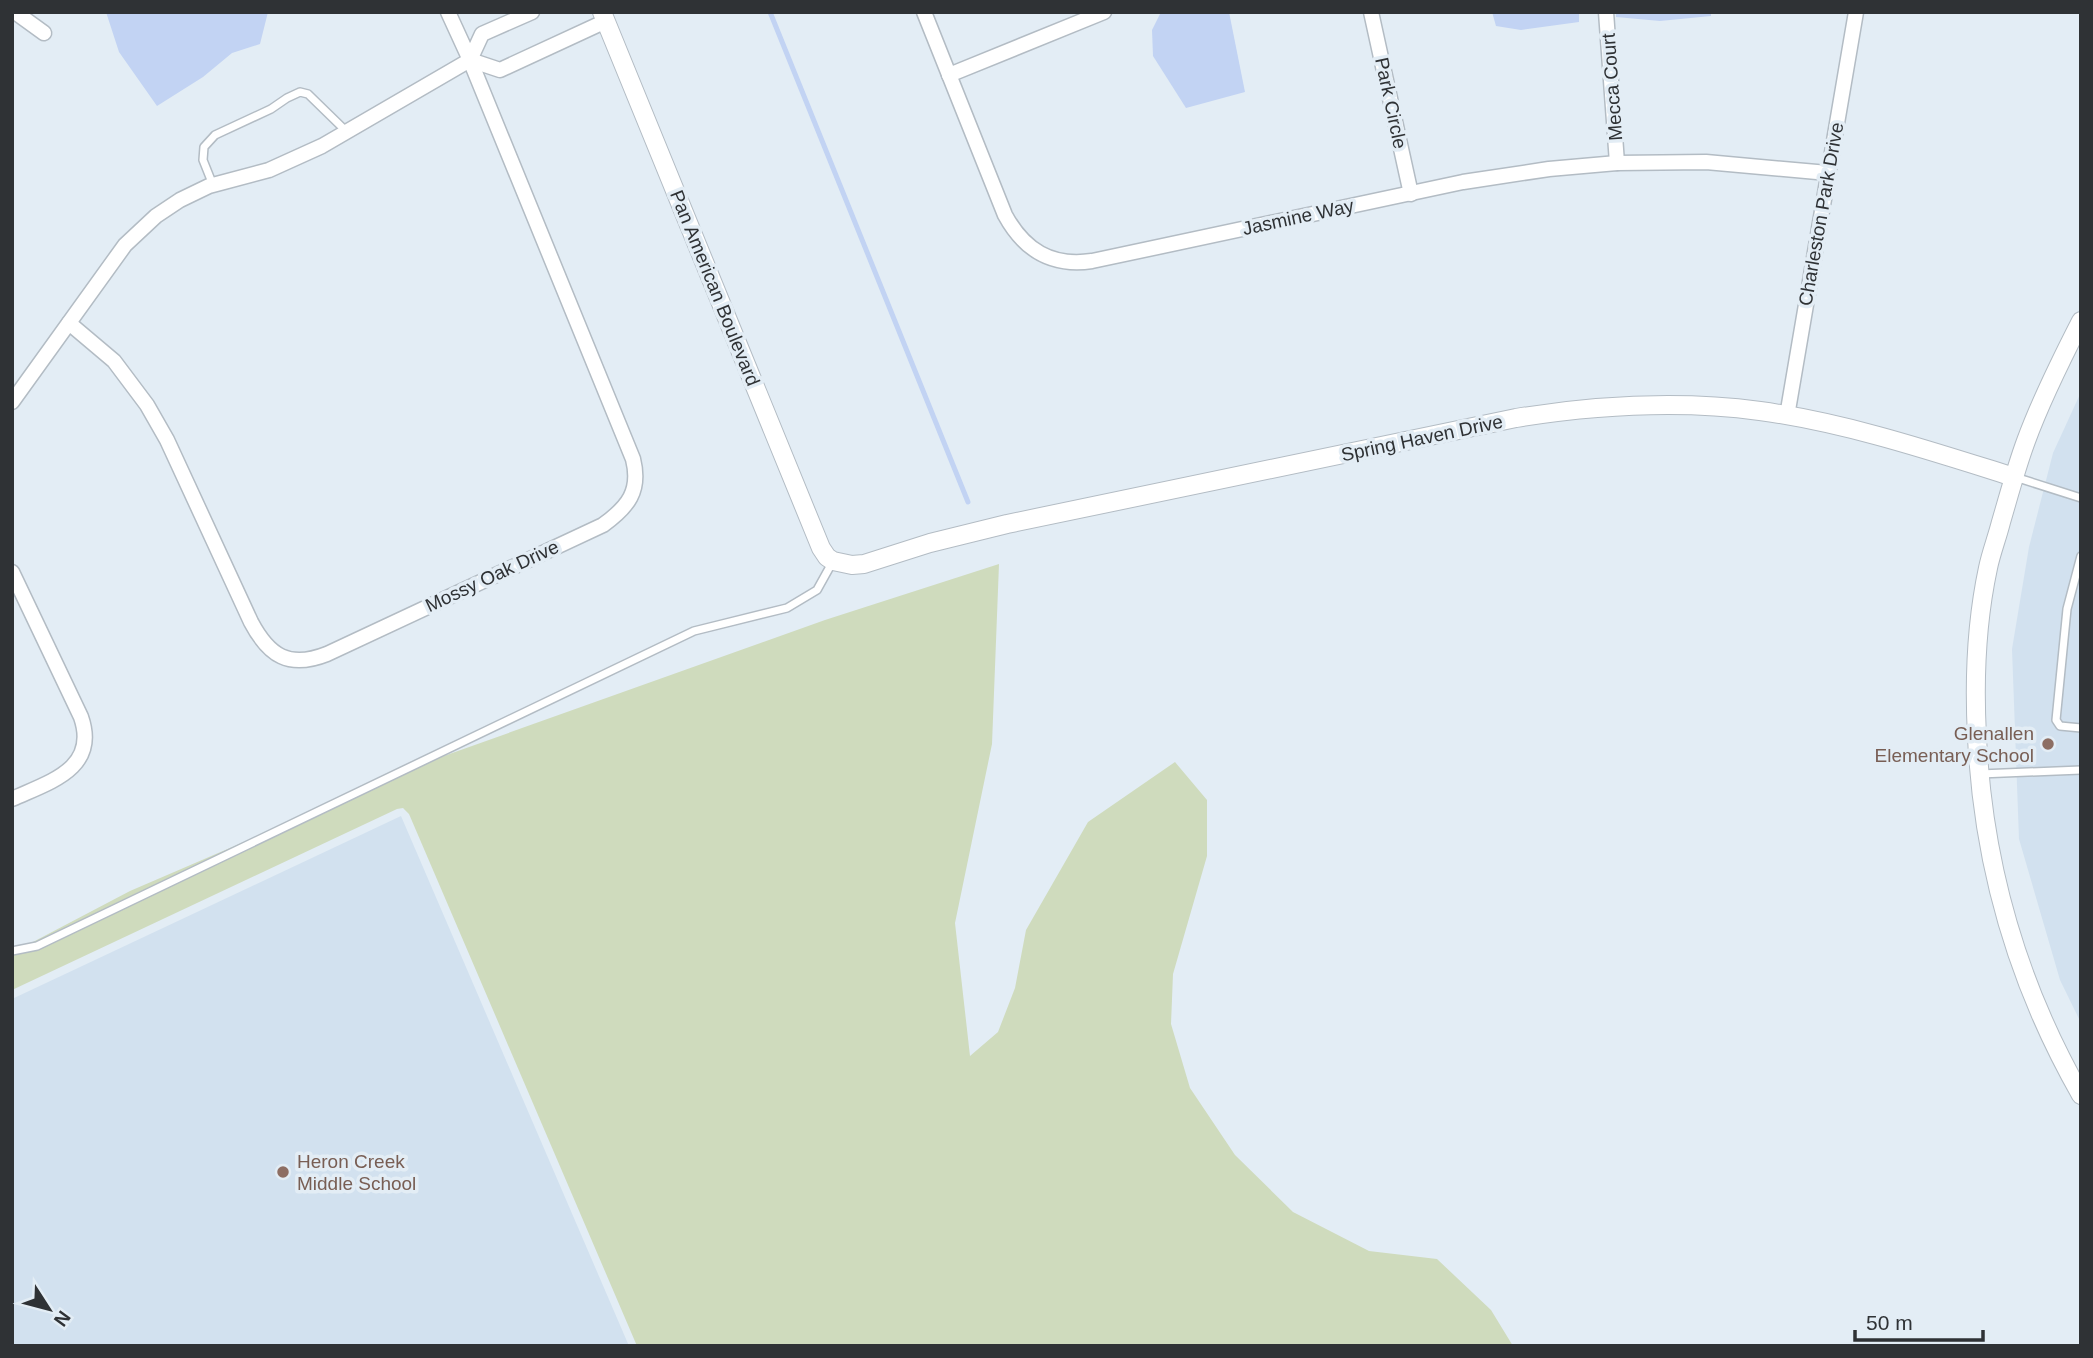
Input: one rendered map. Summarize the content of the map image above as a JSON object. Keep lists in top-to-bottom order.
{
  "streets": {
    "street": [
      "Mecca Court",
      "Park Circle",
      "Charleston Park Drive",
      "Jasmine Way",
      "Pan American Boulevard",
      "Spring Haven Drive",
      "Mossy Oak Drive"
    ]
  },
  "crossings": [
    ["Mecca Court", "Jasmine Way"],
    ["Park Circle", "Jasmine Way"],
    ["Charleston Park Drive", "Jasmine Way"],
    ["Charleston Park Drive", "Spring Haven Drive"],
    ["Pan American Boulevard", "Spring Haven Drive"]
  ],
  "places": ["Glenallen Elementary School", "Heron Creek Middle School"],
  "scale_bar": "50 m",
  "north": "bottom right"
}
